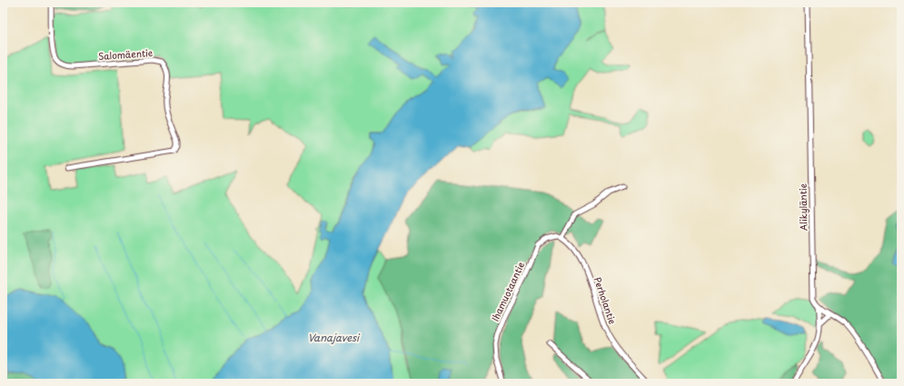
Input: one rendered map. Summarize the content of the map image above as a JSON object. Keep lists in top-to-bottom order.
{
  "streets": {
    "street": [
      "Salomäentie",
      "Alikyläntie",
      "Ihamuotaantie",
      "Perholantie"
    ]
  },
  "crossings": [
    ["Ihamuotaantie", "Perholantie"]
  ],
  "water": ["Vanajavesi"]
}
